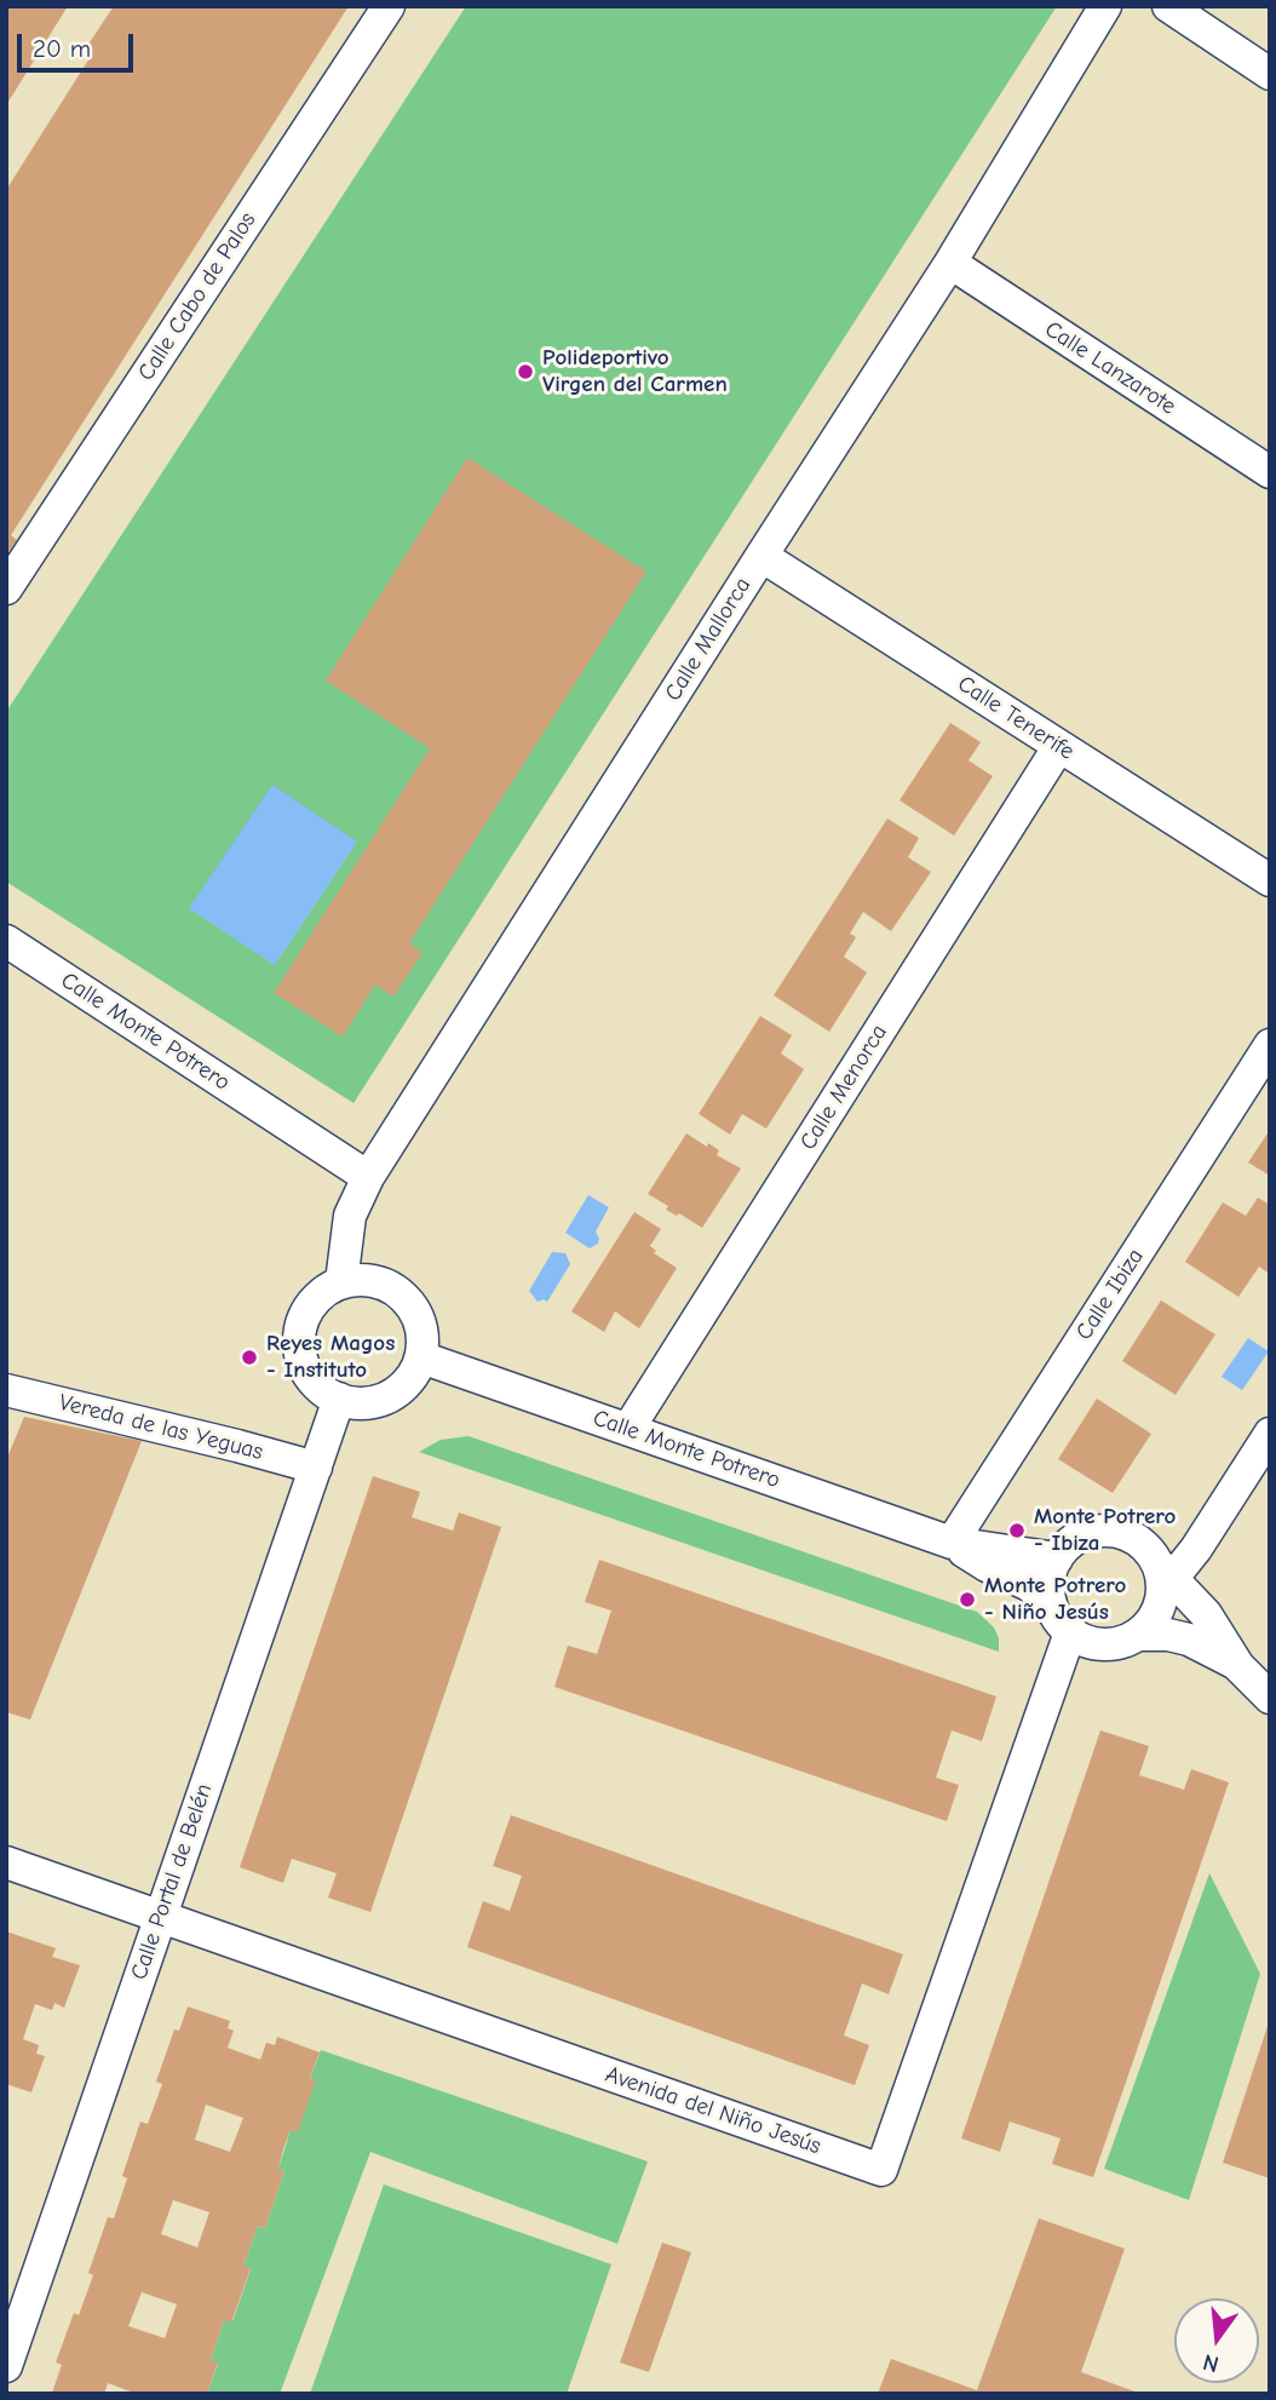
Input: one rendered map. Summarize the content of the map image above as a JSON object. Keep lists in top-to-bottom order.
{
  "streets": {
    "street": [
      "Calle Cabo de Palos",
      "Calle Lanzarote",
      "Calle Mallorca",
      "Calle Tenerife",
      "Calle Monte Potrero",
      "Calle Menorca",
      "Calle Ibiza",
      "Vereda de las Yeguas",
      "Calle Portal de Belén",
      "Avenida del Niño Jesús"
    ]
  },
  "crossings": [
    ["Calle Lanzarote", "Calle Mallorca"],
    ["Calle Mallorca", "Calle Tenerife"],
    ["Calle Mallorca", "Calle Monte Potrero"],
    ["Calle Mallorca", "Calle Portal de Belén"],
    ["Calle Tenerife", "Calle Menorca"],
    ["Calle Monte Potrero", "Calle Menorca"],
    ["Calle Monte Potrero", "Calle Ibiza"],
    ["Calle Monte Potrero", "Calle Portal de Belén"],
    ["Calle Monte Potrero", "Avenida del Niño Jesús"],
    ["Vereda de las Yeguas", "Calle Portal de Belén"],
    ["Calle Portal de Belén", "Avenida del Niño Jesús"]
  ],
  "places": [
    "Polideportivo Virgen del Carmen",
    "Reyes Magos - Instituto",
    "Monte Potrero - Ibiza",
    "Monte Potrero - Niño Jesús"
  ],
  "scale_bar": "20 m",
  "north": "bottom"
}
